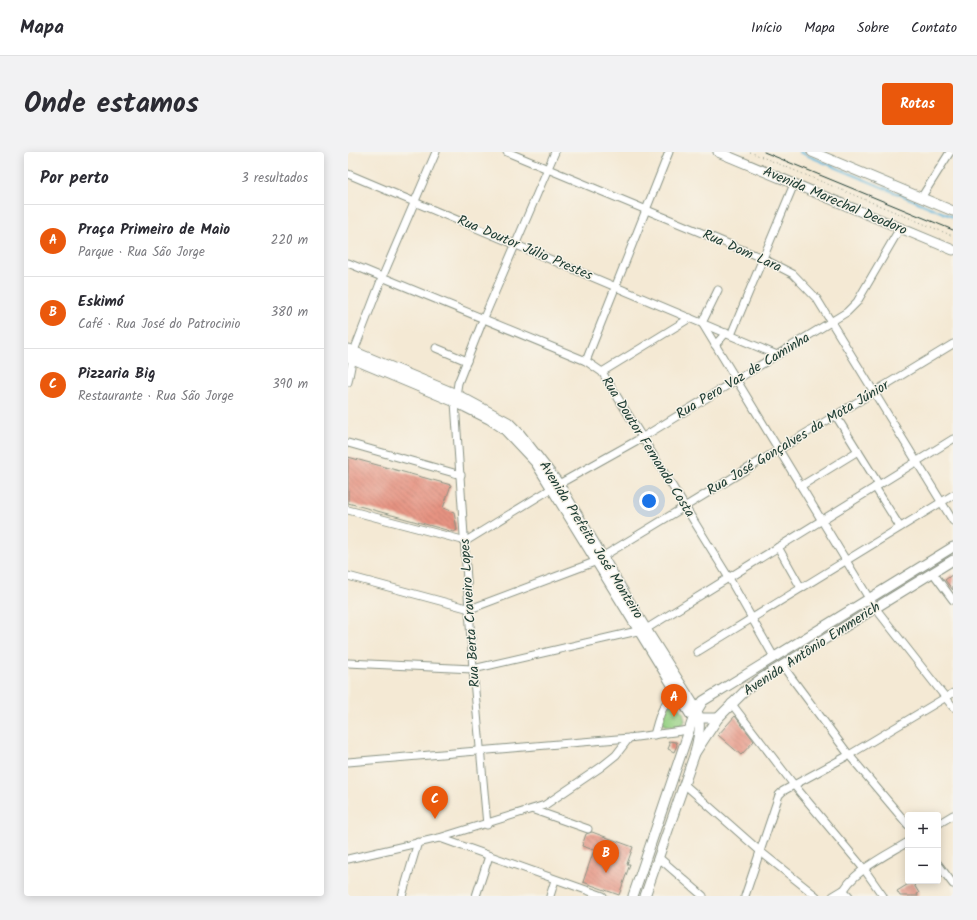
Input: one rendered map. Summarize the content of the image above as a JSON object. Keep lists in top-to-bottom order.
{
  "streets": {
    "main road": ["Avenida Marechal Deodoro", "Avenida Prefeito José Monteiro", "Avenida Antônio Emmerich"],
    "street": [
      "Rua Doutor Júlio Prestes",
      "Rua Dom Lara",
      "Rua Pero Vaz de Caminha",
      "Rua José Gonçalves da Mota Júnior",
      "Rua Doutor Fernando Costa",
      "Rua Berta Craveiro Lopes"
    ]
  },
  "crossings": [
    ["Avenida Marechal Deodoro", "Rua Pero Vaz de Caminha"],
    ["Rua Doutor Júlio Prestes", "Rua Pero Vaz de Caminha"],
    ["Rua Dom Lara", "Rua Pero Vaz de Caminha"],
    ["Rua Dom Lara", "Rua José Gonçalves da Mota Júnior"],
    ["Rua Pero Vaz de Caminha", "Rua Doutor Fernando Costa"],
    ["Rua Pero Vaz de Caminha", "Avenida Prefeito José Monteiro"],
    ["Rua Pero Vaz de Caminha", "Rua Berta Craveiro Lopes"],
    ["Rua José Gonçalves da Mota Júnior", "Rua Doutor Fernando Costa"],
    ["Rua José Gonçalves da Mota Júnior", "Avenida Prefeito José Monteiro"],
    ["Rua José Gonçalves da Mota Júnior", "Rua Berta Craveiro Lopes"],
    ["Rua Doutor Fernando Costa", "Avenida Antônio Emmerich"],
    ["Avenida Prefeito José Monteiro", "Rua Berta Craveiro Lopes"],
    ["Avenida Prefeito José Monteiro", "Avenida Antônio Emmerich"]
  ],
  "page": {
    "header": "Mapa",
    "nav": [
      "Início",
      "Mapa",
      "Sobre",
      "Contato"
    ],
    "title": "Onde estamos",
    "buttons": "Rotas",
    "heading": ["Por perto", "3 resultados"],
    "list": [
      {
        "mark": "A",
        "name": "Praça Primeiro de Maio",
        "note": "Parque · Rua São Jorge",
        "value": "220 m"
      },
      {
        "mark": "B",
        "name": "Eskimó",
        "note": "Café · Rua José do Patrocinio",
        "value": "380 m"
      },
      {
        "mark": "C",
        "name": "Pizzaria Big",
        "note": "Restaurante · Rua São Jorge",
        "value": "390 m"
      }
    ],
    "pins": ["A", "C", "B"],
    "map_buttons": ["+", "−"]
  }
}
